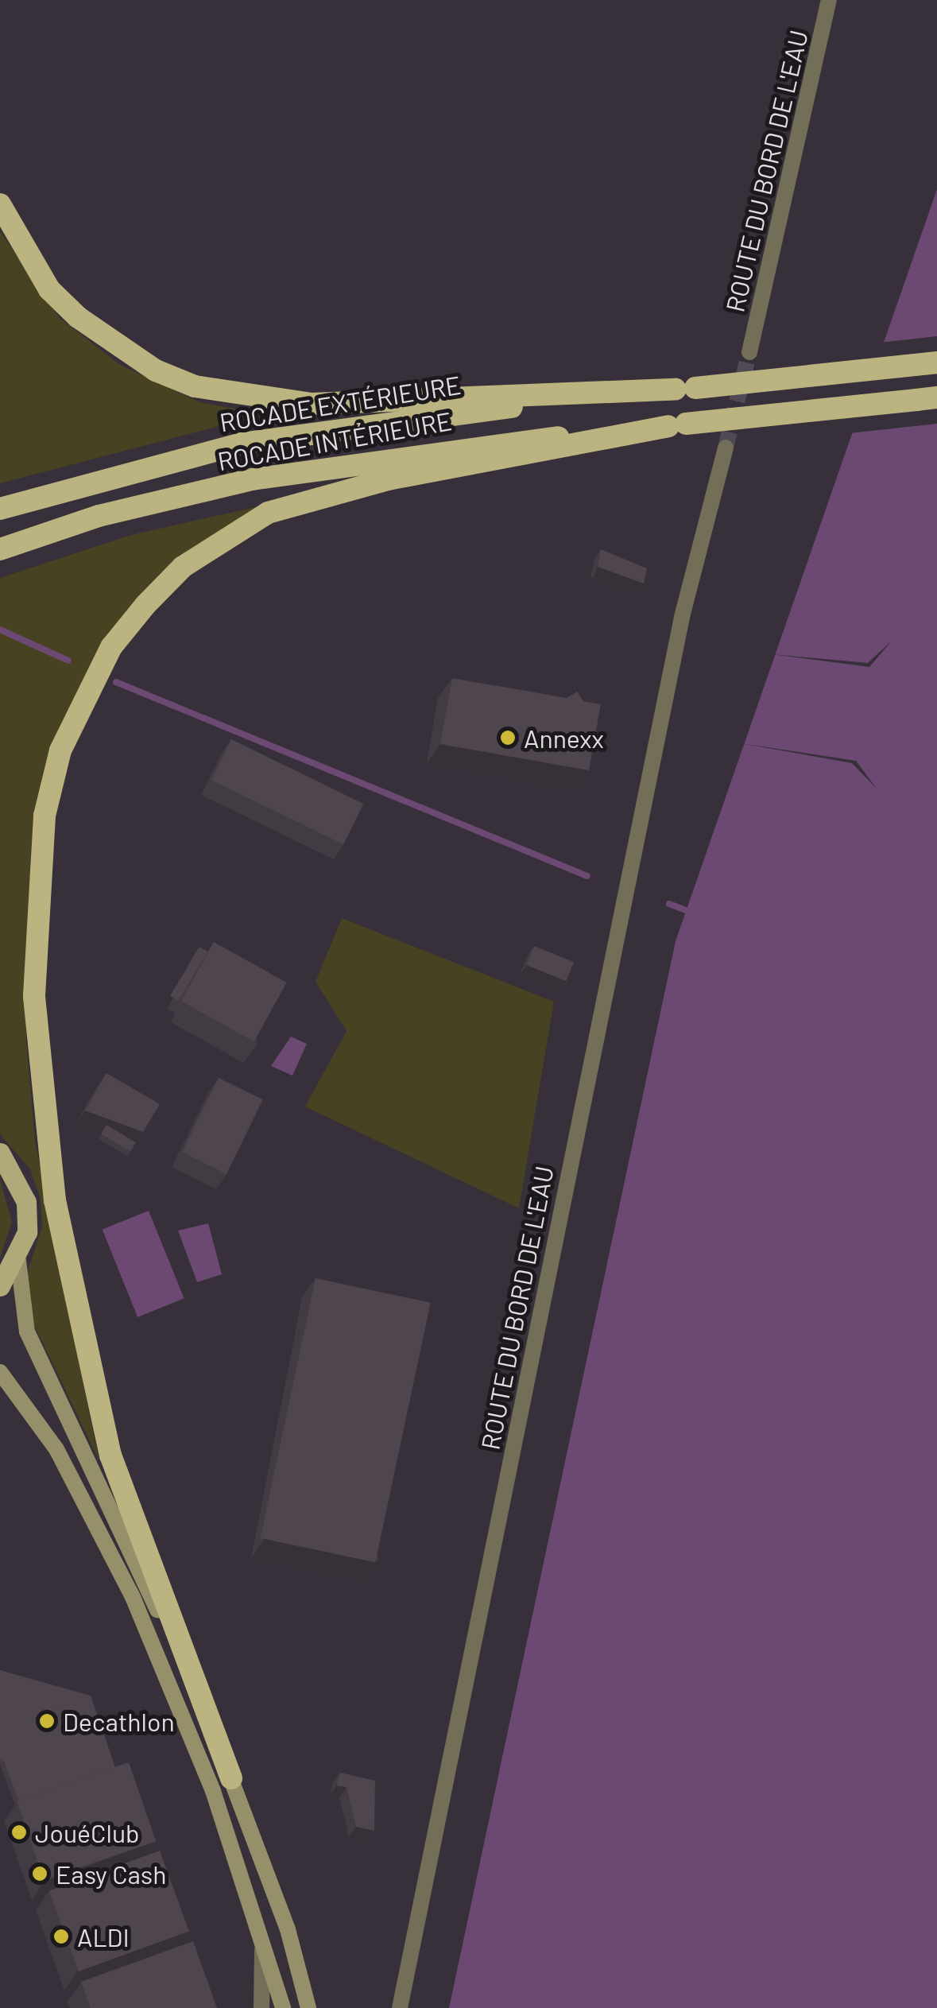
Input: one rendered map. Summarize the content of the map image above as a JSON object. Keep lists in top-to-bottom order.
{
  "streets": {
    "highway": ["ROCADE EXTÉRIEURE", "ROCADE INTÉRIEURE"],
    "street": ["ROUTE DU BORD DE L'EAU"]
  },
  "places": [
    "Annexx",
    "Decathlon",
    "JouéClub",
    "Easy Cash",
    "ALDI"
  ]
}
